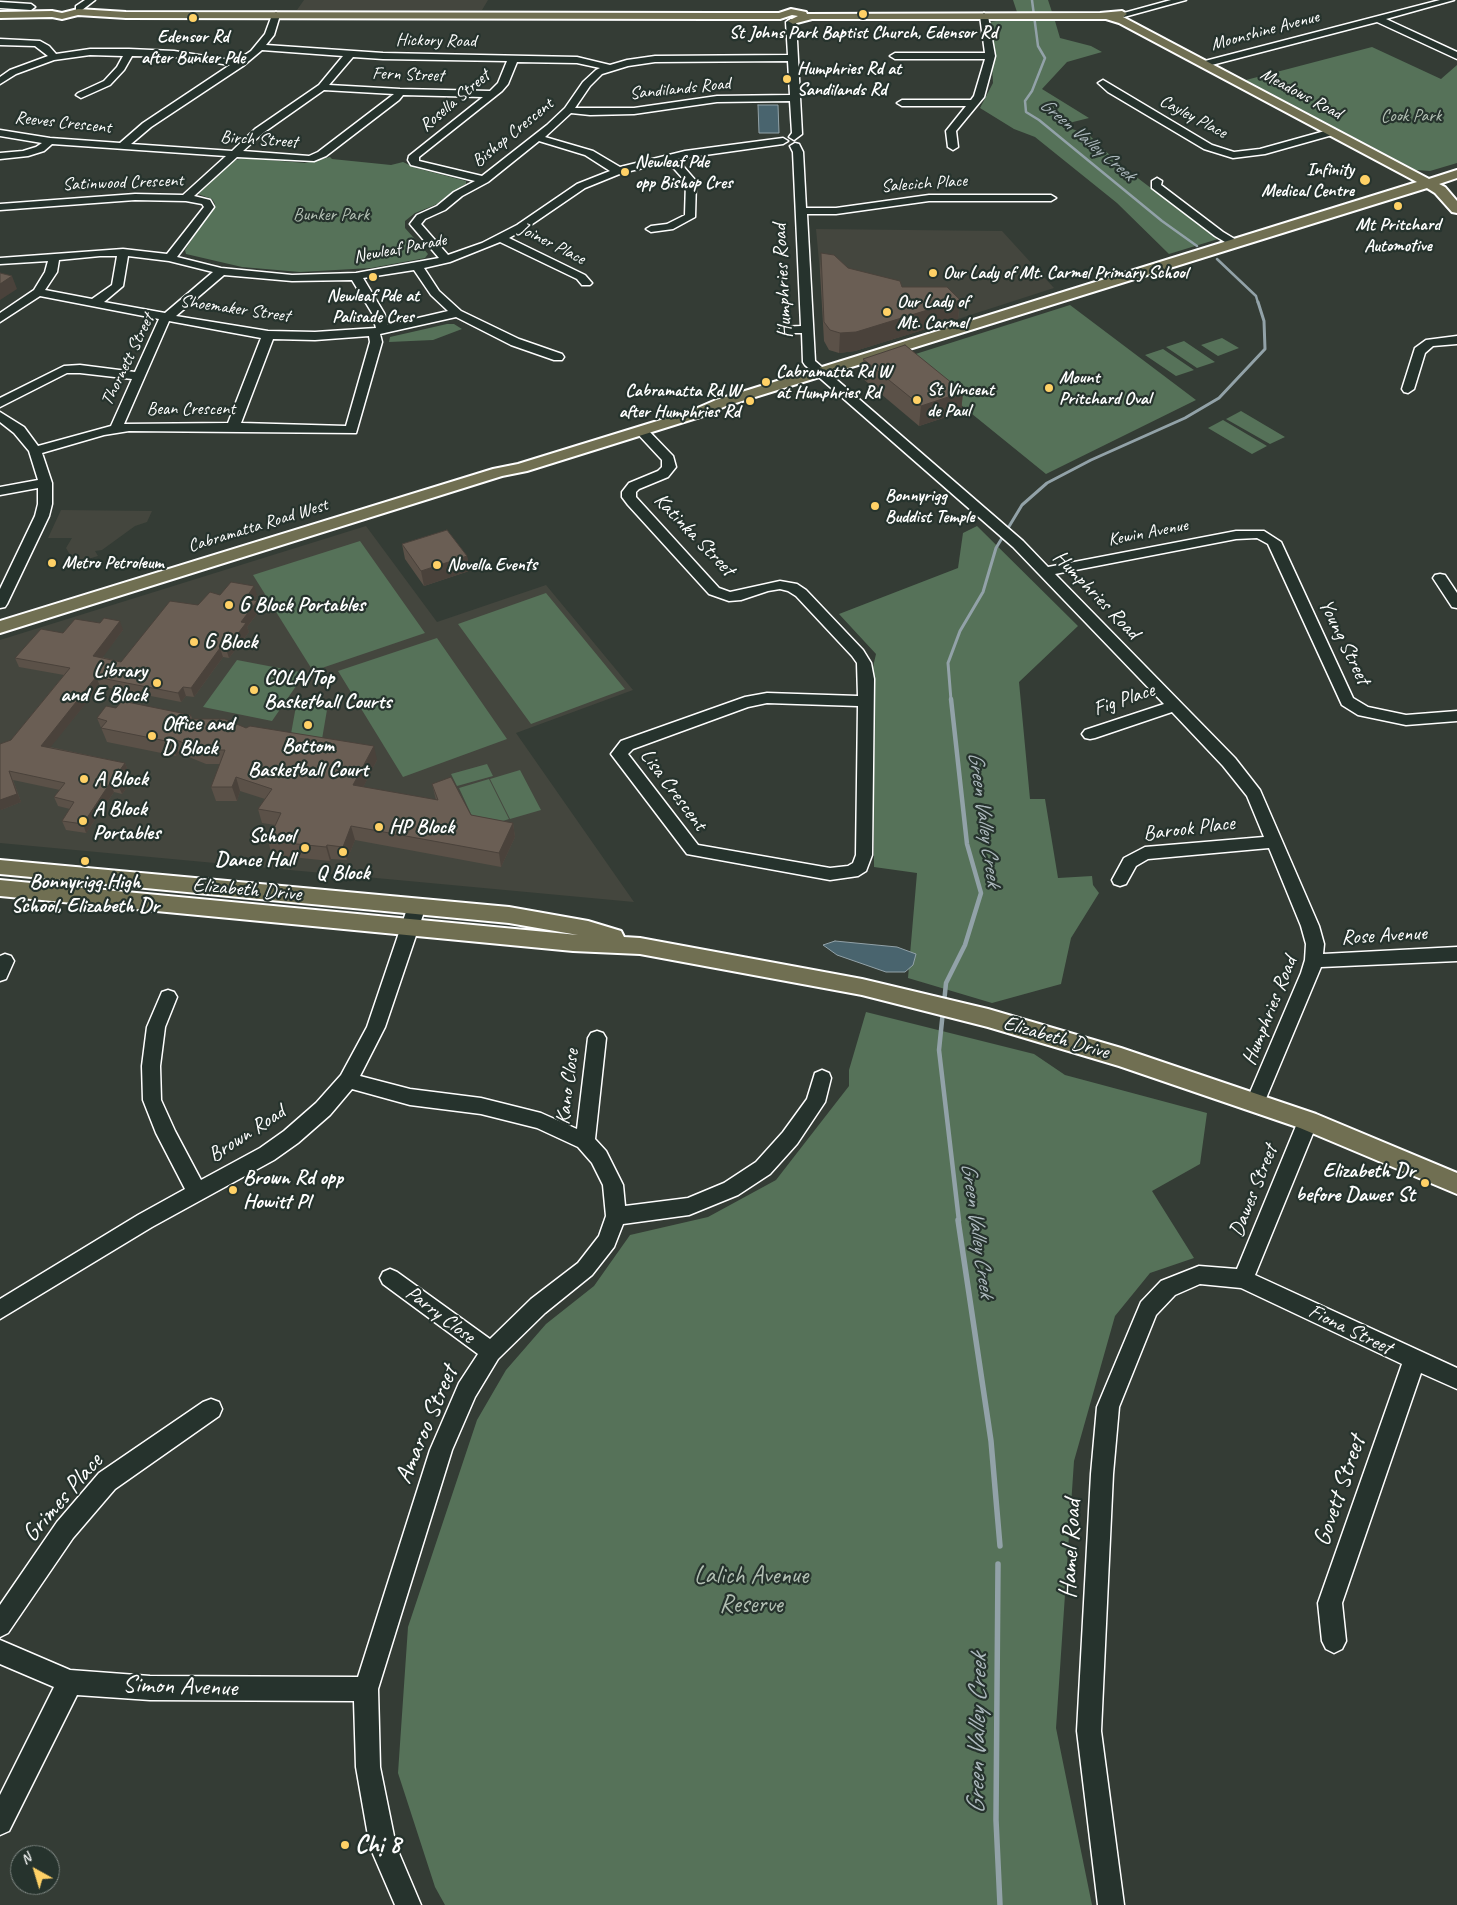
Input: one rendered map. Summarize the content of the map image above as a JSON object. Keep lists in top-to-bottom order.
{
  "streets": {
    "main road": [
      "Meadows Road",
      "Humphries Road",
      "Cabramatta Road West",
      "Elizabeth Drive"
    ],
    "street": [
      "Moonshine Avenue",
      "Hickory Road",
      "Fern Street",
      "Sandilands Road",
      "Rosella Street",
      "Cayley Place",
      "Reeves Crescent",
      "Bishop Crescent",
      "Birch Street",
      "Satinwood Crescent",
      "Salecich Place",
      "Joiner Place",
      "Newleaf Parade",
      "Shoemaker Street",
      "Thornett Street",
      "Bean Crescent",
      "Kewin Avenue",
      "Katinka Street",
      "Young Street",
      "Fig Place",
      "Lisa Crescent",
      "Barook Place",
      "Rose Avenue",
      "Kano Close",
      "Brown Road",
      "Dawes Street",
      "Parry Close",
      "Fiona Street",
      "Amaroo Street",
      "Govett Street",
      "Grimes Place",
      "Hamel Road",
      "Simon Avenue"
    ]
  },
  "crossings": [
    ["Moonshine Avenue", "Meadows Road"],
    ["Hickory Road", "Rosella Street"],
    ["Hickory Road", "Bishop Crescent"],
    ["Fern Street", "Rosella Street"],
    ["Fern Street", "Birch Street"],
    ["Sandilands Road", "Bishop Crescent"],
    ["Sandilands Road", "Humphries Road"],
    ["Meadows Road", "Cayley Place"],
    ["Meadows Road", "Humphries Road"],
    ["Meadows Road", "Cabramatta Road West"],
    ["Rosella Street", "Bishop Crescent"],
    ["Reeves Crescent", "Birch Street"],
    ["Bishop Crescent", "Newleaf Parade"],
    ["Bishop Crescent", "Humphries Road"],
    ["Satinwood Crescent", "Newleaf Parade"],
    ["Salecich Place", "Humphries Road"],
    ["Joiner Place", "Newleaf Parade"],
    ["Newleaf Parade", "Humphries Road"],
    ["Newleaf Parade", "Thornett Street"],
    ["Humphries Road", "Cabramatta Road West"],
    ["Humphries Road", "Kewin Avenue"],
    ["Humphries Road", "Fig Place"],
    ["Humphries Road", "Barook Place"],
    ["Humphries Road", "Elizabeth Drive"],
    ["Humphries Road", "Rose Avenue"],
    ["Shoemaker Street", "Thornett Street"],
    ["Shoemaker Street", "Bean Crescent"],
    ["Thornett Street", "Bean Crescent"],
    ["Cabramatta Road West", "Katinka Street"],
    ["Kewin Avenue", "Young Street"],
    ["Katinka Street", "Lisa Crescent"],
    ["Elizabeth Drive", "Brown Road"],
    ["Elizabeth Drive", "Dawes Street"],
    ["Kano Close", "Amaroo Street"],
    ["Brown Road", "Amaroo Street"],
    ["Dawes Street", "Fiona Street"],
    ["Dawes Street", "Hamel Road"],
    ["Parry Close", "Amaroo Street"],
    ["Fiona Street", "Govett Street"],
    ["Fiona Street", "Hamel Road"],
    ["Amaroo Street", "Simon Avenue"]
  ],
  "water": ["Green Valley Creek"],
  "parks": ["Cook Park", "Bunker Park", "Lalich Avenue Reserve"],
  "places": [
    "St Johns Park Baptist Church, Edensor Rd",
    "Edensor Rd after Bunker Pde",
    "Humphries Rd at Sandilands Rd",
    "Newleaf Pde opp Bishop Cres",
    "Infinity Medical Centre",
    "Mt Pritchard Automotive",
    "Our Lady of Mt. Carmel Primary School",
    "Newleaf Pde at Palisade Cres",
    "Our Lady of Mt. Carmel",
    "Cabramatta Rd W at Humphries Rd",
    "Mount Pritchard Oval",
    "St Vincent de Paul",
    "Cabramatta Rd W after Humphries Rd",
    "Bonnyrigg Buddist Temple",
    "Metro Petroleum",
    "Novella Events",
    "G Block Portables",
    "G Block",
    "Library and E Block",
    "COLA/Top Basketball Courts",
    "Bottom Basketball Court",
    "Office and D Block",
    "A Block",
    "A Block Portables",
    "HP Block",
    "School Dance Hall",
    "Q Block",
    "Bonnyrigg High School, Elizabeth Dr",
    "Elizabeth Dr before Dawes St",
    "Brown Rd opp Howitt Pl",
    "Chị 8"
  ],
  "north": "top left"
}
